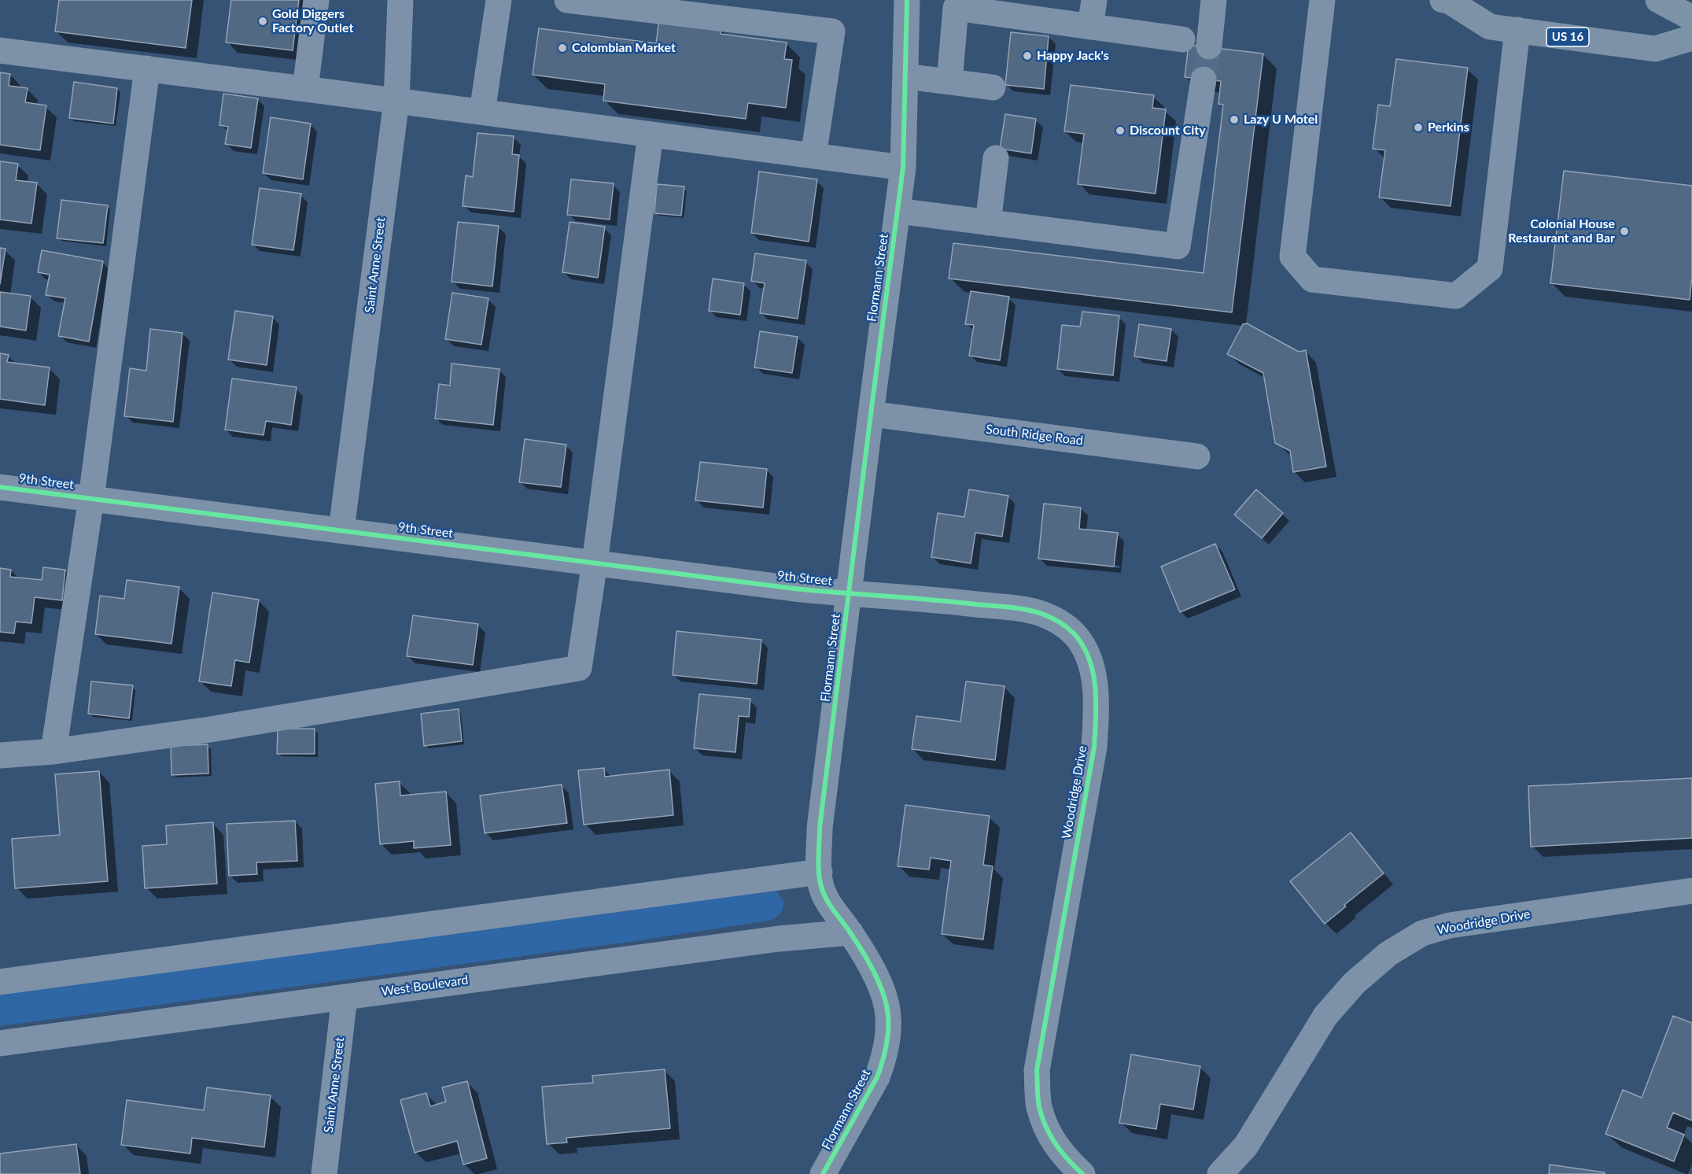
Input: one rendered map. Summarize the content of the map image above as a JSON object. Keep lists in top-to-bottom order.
{
  "streets": {
    "highway": ["US 16"],
    "street": [
      "Saint Anne Street",
      "Flormann Street",
      "South Ridge Road",
      "9th Street",
      "Woodridge Drive",
      "West Boulevard"
    ]
  },
  "crossings": [
    ["Saint Anne Street", "9th Street"],
    ["Saint Anne Street", "West Boulevard"],
    ["Flormann Street", "South Ridge Road"],
    ["Flormann Street", "9th Street"],
    ["Flormann Street", "Woodridge Drive"],
    ["Flormann Street", "West Boulevard"],
    ["9th Street", "Woodridge Drive"]
  ],
  "places": [
    "Gold Diggers Factory Outlet",
    "Colombian Market",
    "Happy Jack's",
    "Lazy U Motel",
    "Perkins",
    "Discount City",
    "Colonial House Restaurant and Bar"
  ]
}
